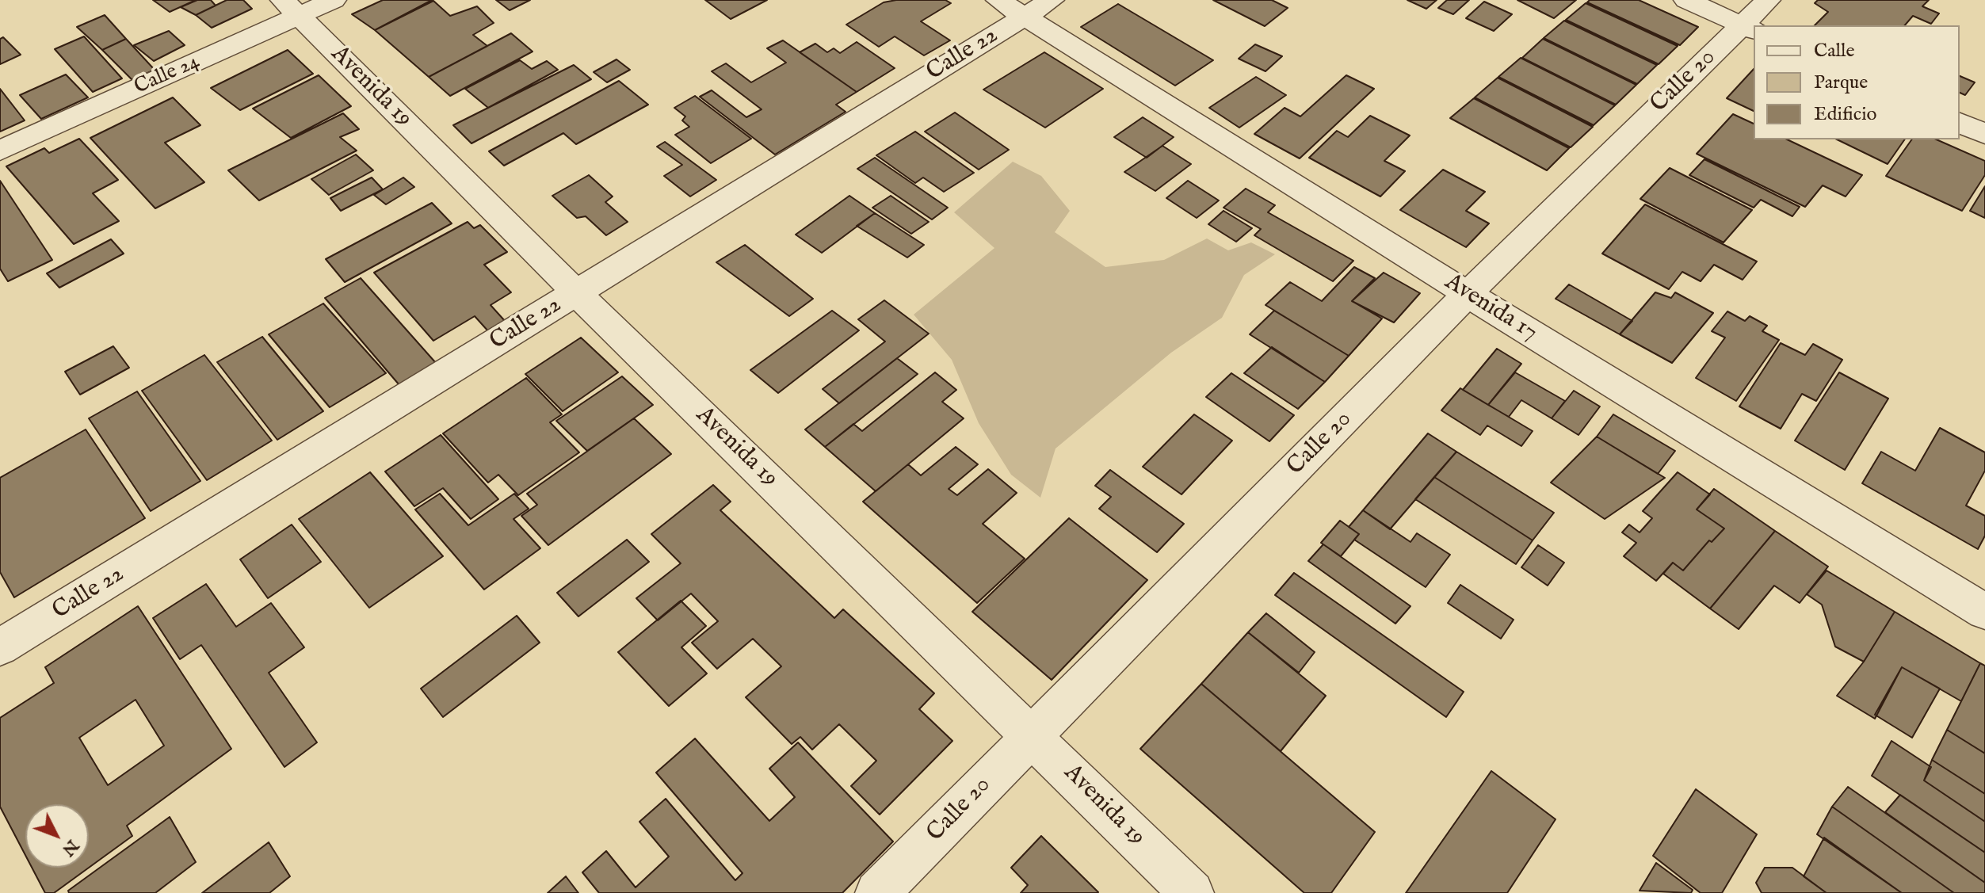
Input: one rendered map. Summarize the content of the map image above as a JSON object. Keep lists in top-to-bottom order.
{
  "streets": {
    "street": [
      "Calle 22",
      "Calle 24",
      "Calle 20",
      "Avenida 19",
      "Avenida 17"
    ]
  },
  "crossings": [
    ["Calle 22", "Avenida 19"],
    ["Calle 22", "Avenida 17"],
    ["Calle 24", "Avenida 19"],
    ["Calle 20", "Avenida 19"],
    ["Calle 20", "Avenida 17"]
  ],
  "legend": ["Calle", "Parque", "Edificio"],
  "north": "bottom right"
}
